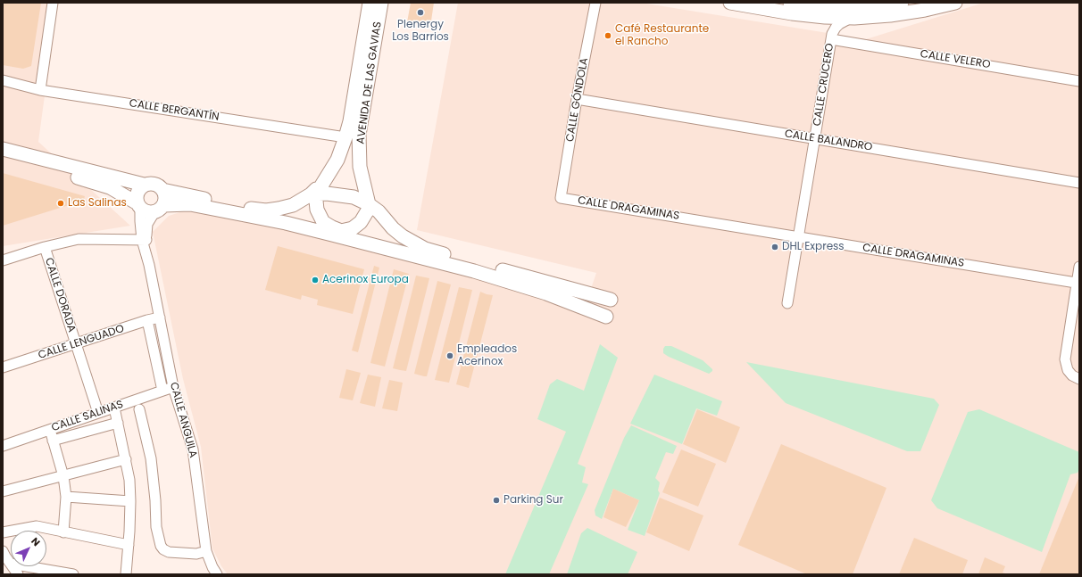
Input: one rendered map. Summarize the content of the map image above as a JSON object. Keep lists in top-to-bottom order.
{
  "streets": {
    "street": [
      "CALLE VELERO",
      "AVENIDA DE LAS GAVIAS",
      "CALLE CRUCERO",
      "CALLE GÓNDOLA",
      "CALLE BERGANTÍN",
      "CALLE BALANDRO",
      "CALLE DRAGAMINAS",
      "CALLE DORADA",
      "CALLE LENGUADO",
      "CALLE SALINAS",
      "CALLE ANGUILA"
    ]
  },
  "crossings": [
    ["CALLE VELERO", "CALLE CRUCERO"],
    ["AVENIDA DE LAS GAVIAS", "CALLE BERGANTÍN"],
    ["CALLE CRUCERO", "CALLE BALANDRO"],
    ["CALLE CRUCERO", "CALLE DRAGAMINAS"],
    ["CALLE GÓNDOLA", "CALLE BALANDRO"],
    ["CALLE GÓNDOLA", "CALLE DRAGAMINAS"],
    ["CALLE DORADA", "CALLE LENGUADO"],
    ["CALLE DORADA", "CALLE SALINAS"],
    ["CALLE LENGUADO", "CALLE ANGUILA"],
    ["CALLE SALINAS", "CALLE ANGUILA"]
  ],
  "places": [
    "Plenergy Los Barrios",
    "Café Restaurante el Rancho",
    "Las Salinas",
    "DHL Express",
    "Acerinox Europa",
    "Empleados Acerinox",
    "Parking Sur"
  ],
  "north": "top right"
}
